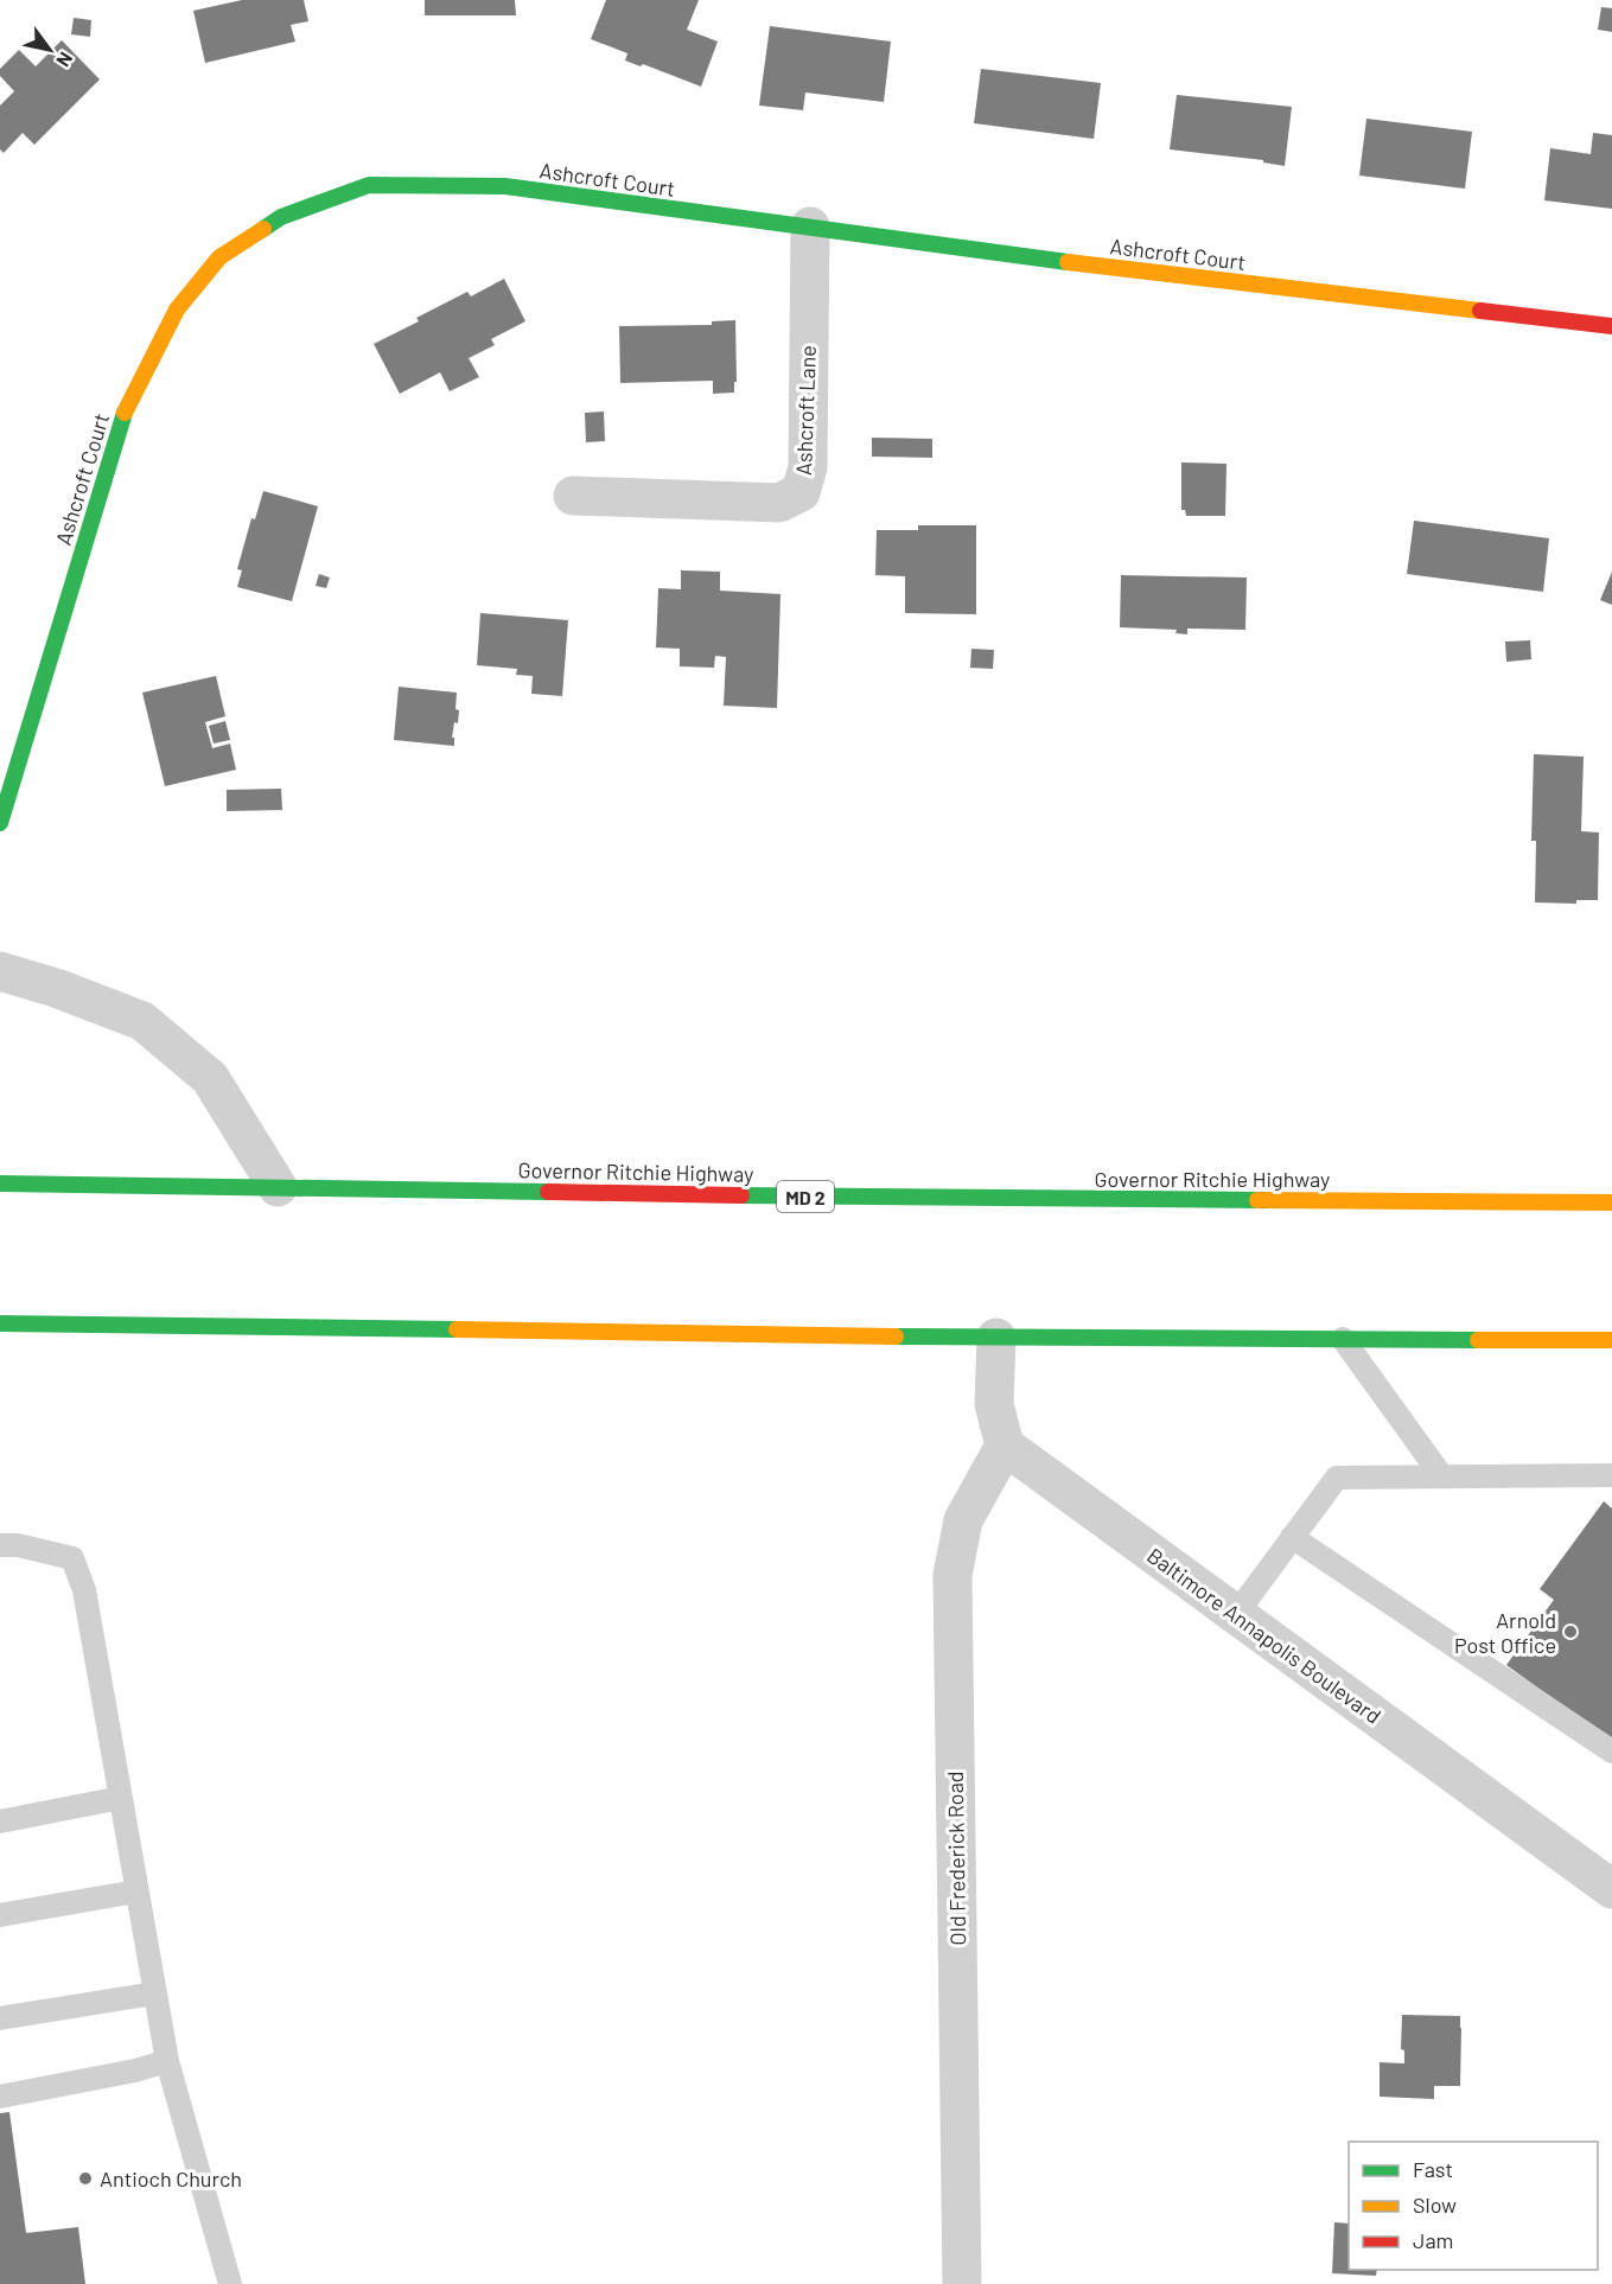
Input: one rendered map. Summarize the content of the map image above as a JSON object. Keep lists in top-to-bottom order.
{
  "streets": {
    "main road": ["Ashcroft Court", "Governor Ritchie Highway", "MD 2"],
    "street": ["Ashcroft Lane", "Baltimore Annapolis Boulevard", "Old Frederick Road"]
  },
  "crossings": [
    ["Ashcroft Court", "Ashcroft Lane"],
    ["Baltimore Annapolis Boulevard", "Old Frederick Road"]
  ],
  "places": ["Arnold Post Office", "Antioch Church"],
  "legend": ["Fast", "Slow", "Jam"],
  "north": "bottom right"
}
